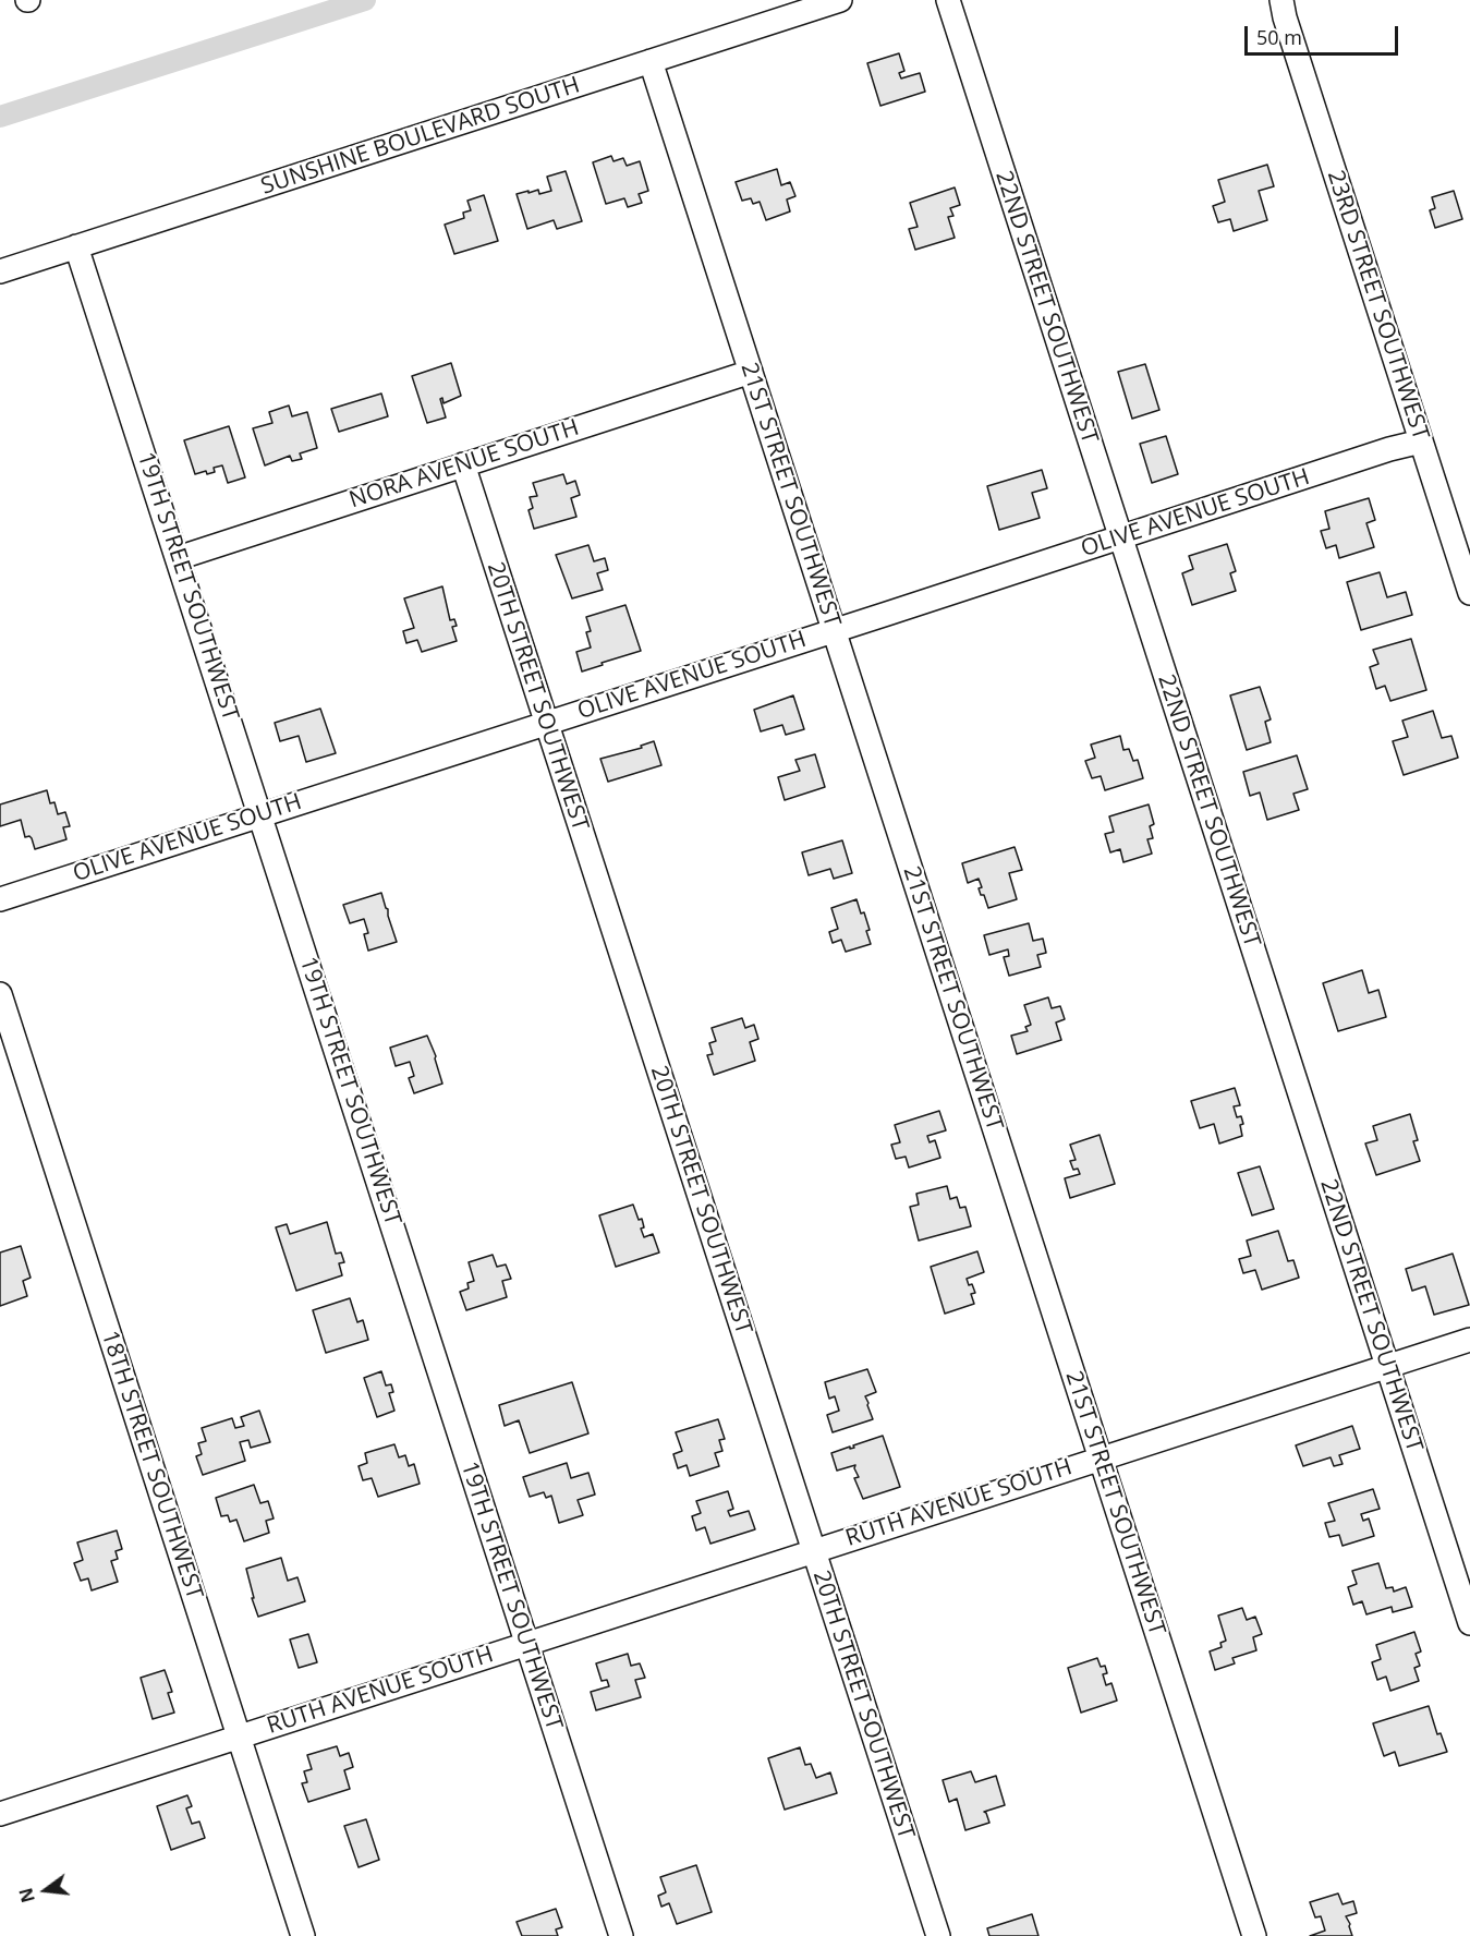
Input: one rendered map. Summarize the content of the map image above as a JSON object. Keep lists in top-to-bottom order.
{
  "streets": {
    "street": [
      "SUNSHINE BOULEVARD SOUTH",
      "23RD STREET SOUTHWEST",
      "22ND STREET SOUTHWEST",
      "NORA AVENUE SOUTH",
      "21ST STREET SOUTHWEST",
      "OLIVE AVENUE SOUTH",
      "19TH STREET SOUTHWEST",
      "20TH STREET SOUTHWEST",
      "18TH STREET SOUTHWEST",
      "RUTH AVENUE SOUTH"
    ]
  },
  "crossings": [
    ["SUNSHINE BOULEVARD SOUTH", "21ST STREET SOUTHWEST"],
    ["SUNSHINE BOULEVARD SOUTH", "19TH STREET SOUTHWEST"],
    ["23RD STREET SOUTHWEST", "OLIVE AVENUE SOUTH"],
    ["22ND STREET SOUTHWEST", "OLIVE AVENUE SOUTH"],
    ["22ND STREET SOUTHWEST", "RUTH AVENUE SOUTH"],
    ["NORA AVENUE SOUTH", "21ST STREET SOUTHWEST"],
    ["NORA AVENUE SOUTH", "19TH STREET SOUTHWEST"],
    ["NORA AVENUE SOUTH", "20TH STREET SOUTHWEST"],
    ["21ST STREET SOUTHWEST", "OLIVE AVENUE SOUTH"],
    ["21ST STREET SOUTHWEST", "RUTH AVENUE SOUTH"],
    ["OLIVE AVENUE SOUTH", "19TH STREET SOUTHWEST"],
    ["OLIVE AVENUE SOUTH", "20TH STREET SOUTHWEST"],
    ["19TH STREET SOUTHWEST", "RUTH AVENUE SOUTH"],
    ["20TH STREET SOUTHWEST", "RUTH AVENUE SOUTH"],
    ["18TH STREET SOUTHWEST", "RUTH AVENUE SOUTH"]
  ],
  "scale_bar": "50 m",
  "north": "left"
}
